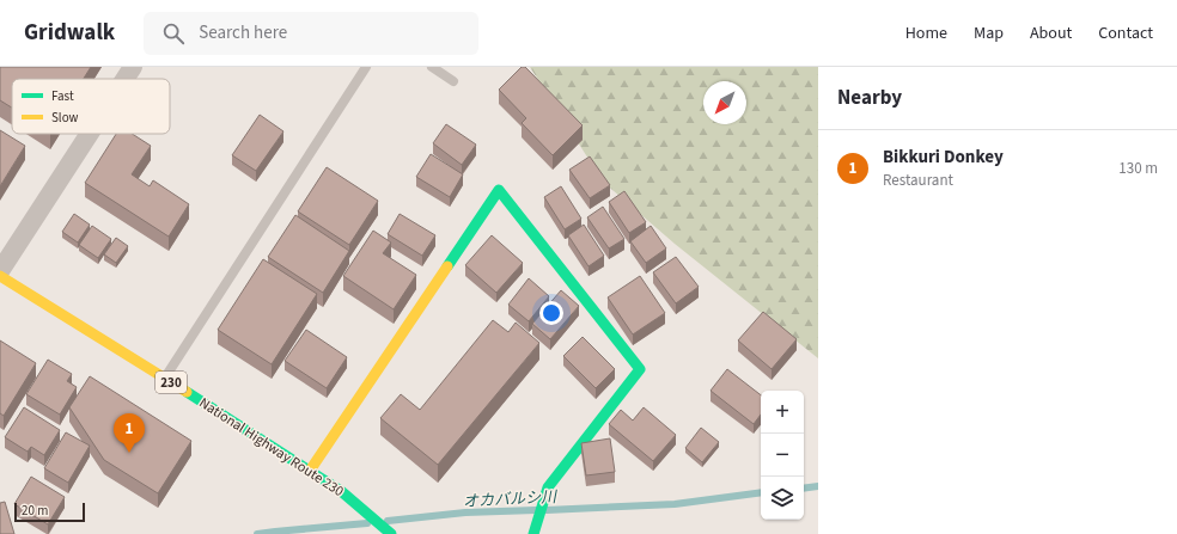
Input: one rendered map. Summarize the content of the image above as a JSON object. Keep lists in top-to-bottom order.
{
  "streets": {
    "main road": ["230", "National Highway Route 230"]
  },
  "water": ["オカバルシ川"],
  "legend": ["Fast", "Slow"],
  "scale_bar": "20 m",
  "north": "bottom left",
  "page": {
    "header": "Gridwalk",
    "search": "Search here",
    "nav": [
      "Home",
      "Map",
      "About",
      "Contact"
    ],
    "heading": "Nearby",
    "list": [
      {
        "mark": "1",
        "name": "Bikkuri Donkey",
        "note": "Restaurant",
        "value": "130 m"
      }
    ],
    "map_buttons": ["+", "−"],
    "pins": "1",
    "scale": "20 m"
  }
}
